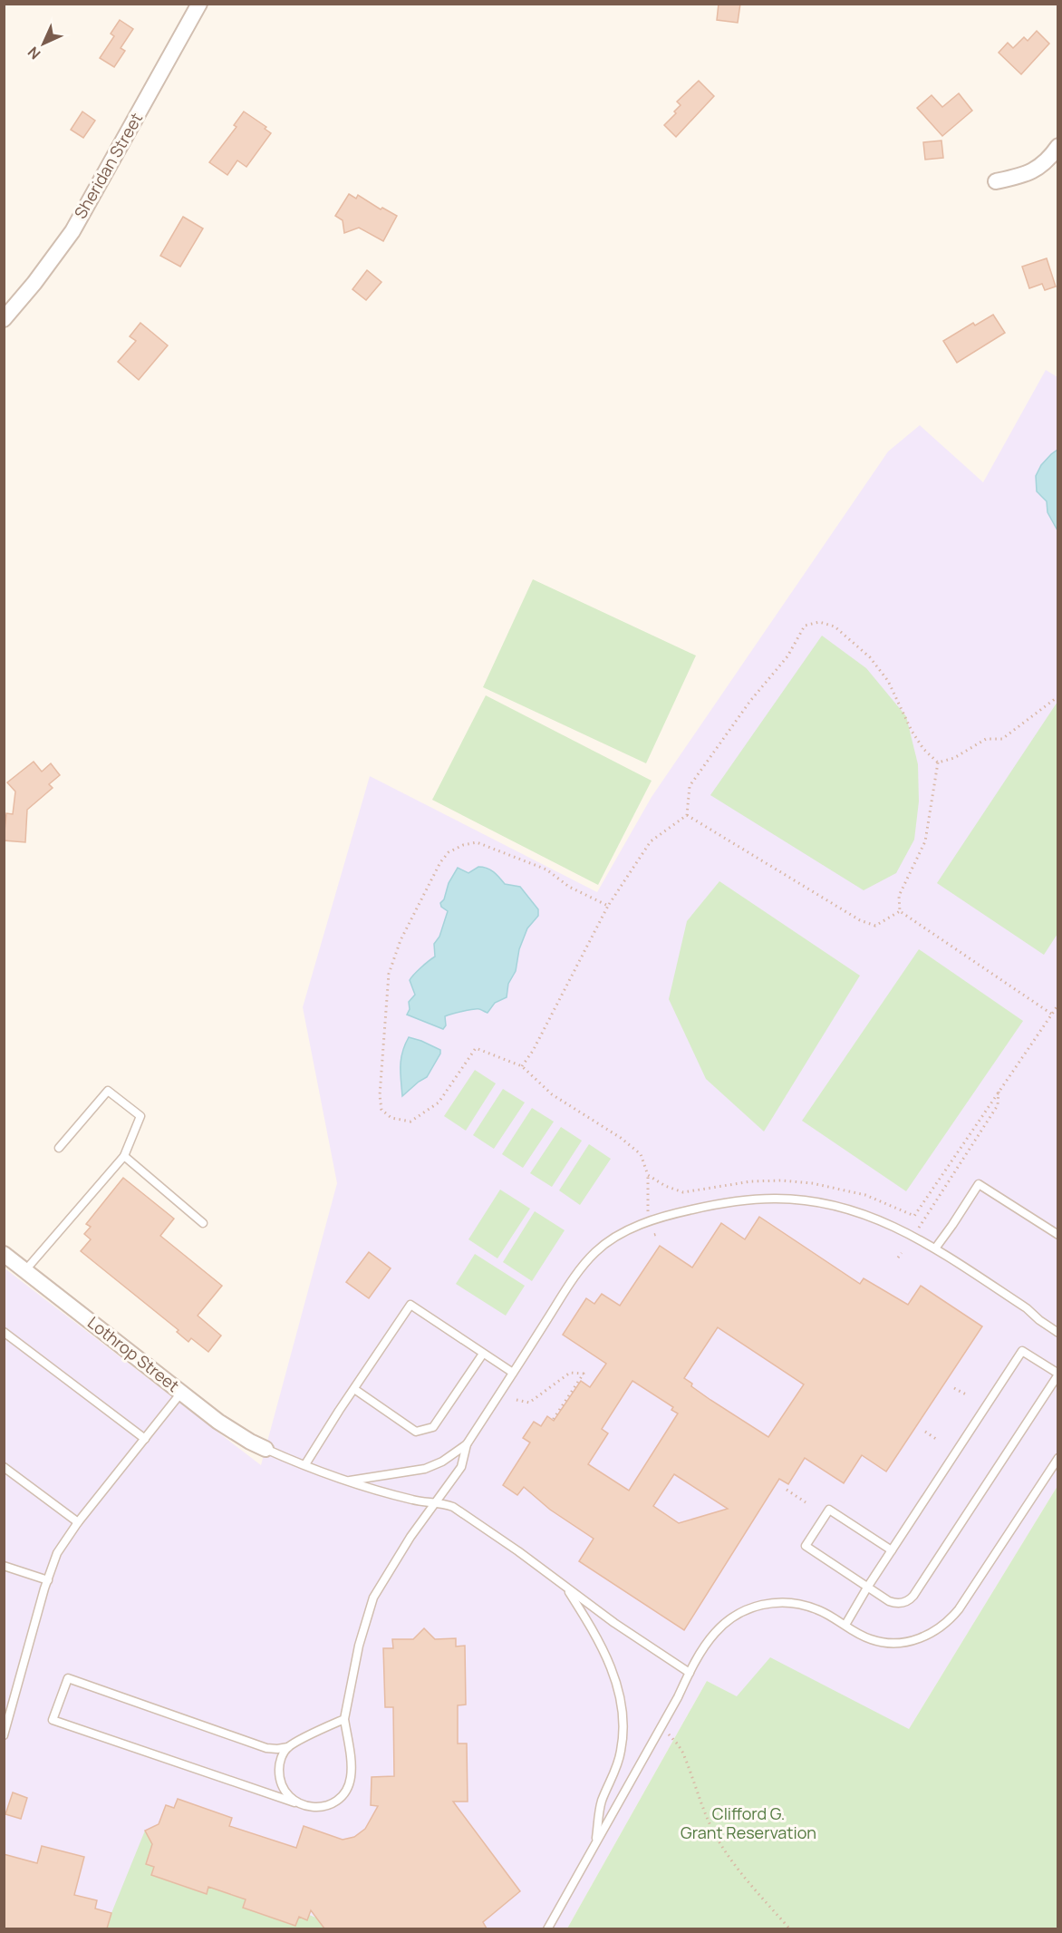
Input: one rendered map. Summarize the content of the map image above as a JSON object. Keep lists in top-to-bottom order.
{
  "streets": {
    "street": ["Sheridan Street", "Lothrop Street"]
  },
  "parks": ["Clifford G. Grant Reservation"],
  "north": "bottom left"
}
